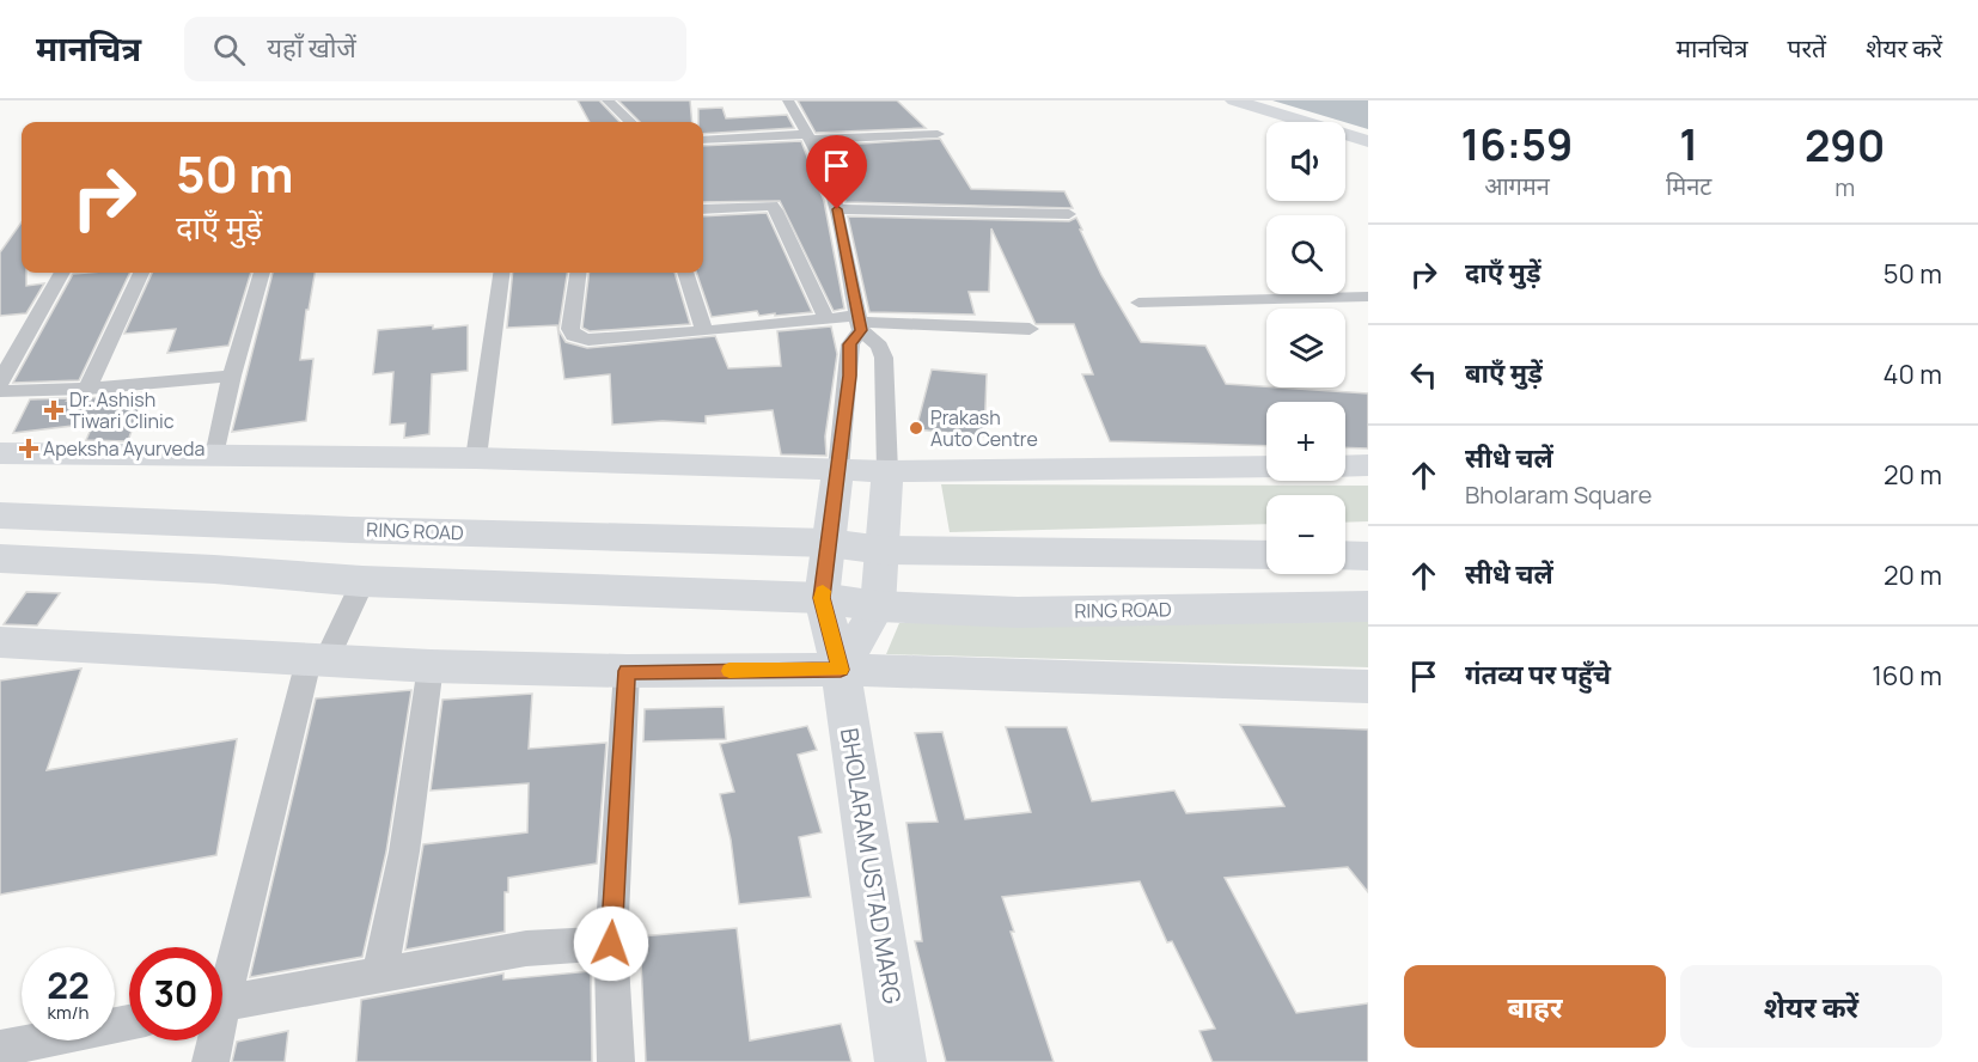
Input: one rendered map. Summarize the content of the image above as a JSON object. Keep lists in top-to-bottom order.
{
  "streets": {
    "highway": ["RING ROAD"],
    "street": ["BHOLARAM USTAD MARG"]
  },
  "crossings": [
    ["RING ROAD", "BHOLARAM USTAD MARG"]
  ],
  "places": {
    "health": ["Dr. Ashish Tiwari Clinic", "Apeksha Ayurveda"],
    "other": ["Prakash Auto Centre"]
  },
  "page": {
    "header": "मानचित्र",
    "search": "यहाँ खोजें",
    "nav": ["मानचित्र", "परतें", "शेयर करें"],
    "eta": [
      "16:59",
      "आगमन",
      "1",
      "मिनट",
      "290",
      "m"
    ],
    "map_buttons": ["+", "−"],
    "turn": ["50 m", "दाएँ मुड़ें"],
    "list": [
      {
        "name": "दाएँ मुड़ें",
        "value": "50 m"
      },
      {
        "name": "बाएँ मुड़ें",
        "value": "40 m"
      },
      {
        "name": "सीधे चलें",
        "note": "Bholaram Square",
        "value": "20 m"
      },
      {
        "name": "सीधे चलें",
        "value": "20 m"
      },
      {
        "name": "गंतव्य पर पहुँचे",
        "value": "160 m"
      }
    ],
    "speed": "22 km/h",
    "limit": "30",
    "buttons": ["बाहर", "शेयर करें"]
  }
}
